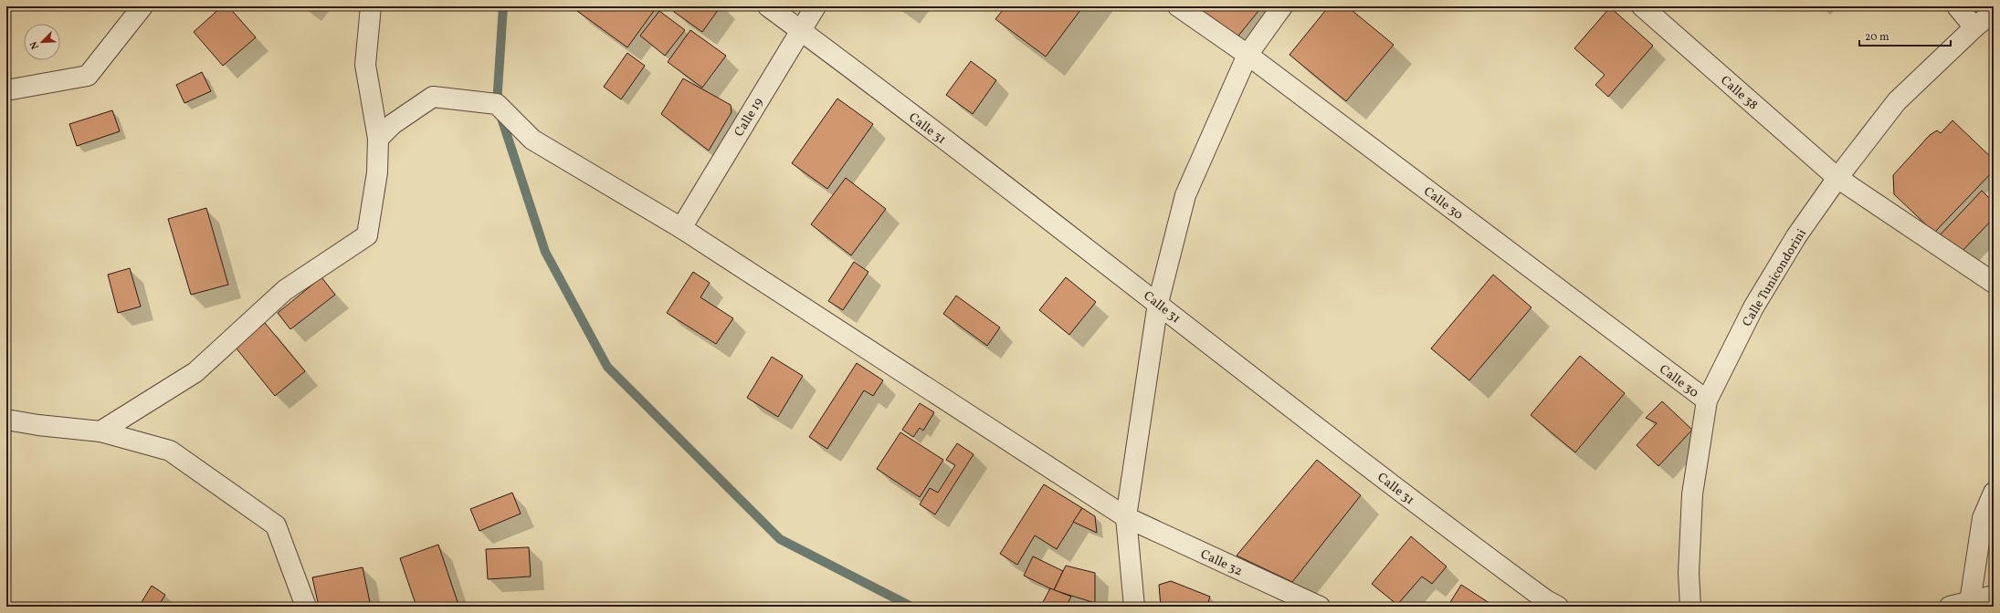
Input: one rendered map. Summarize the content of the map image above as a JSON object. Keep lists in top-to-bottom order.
{
  "streets": {
    "street": [
      "Calle 38",
      "Calle 19",
      "Calle 31",
      "Calle 30",
      "Calle Tunicondorini",
      "Calle 32"
    ]
  },
  "crossings": [
    ["Calle 38", "Calle Tunicondorini"],
    ["Calle 19", "Calle 31"],
    ["Calle 19", "Calle 32"],
    ["Calle 30", "Calle Tunicondorini"]
  ],
  "scale_bar": "20 m",
  "north": "bottom left"
}
